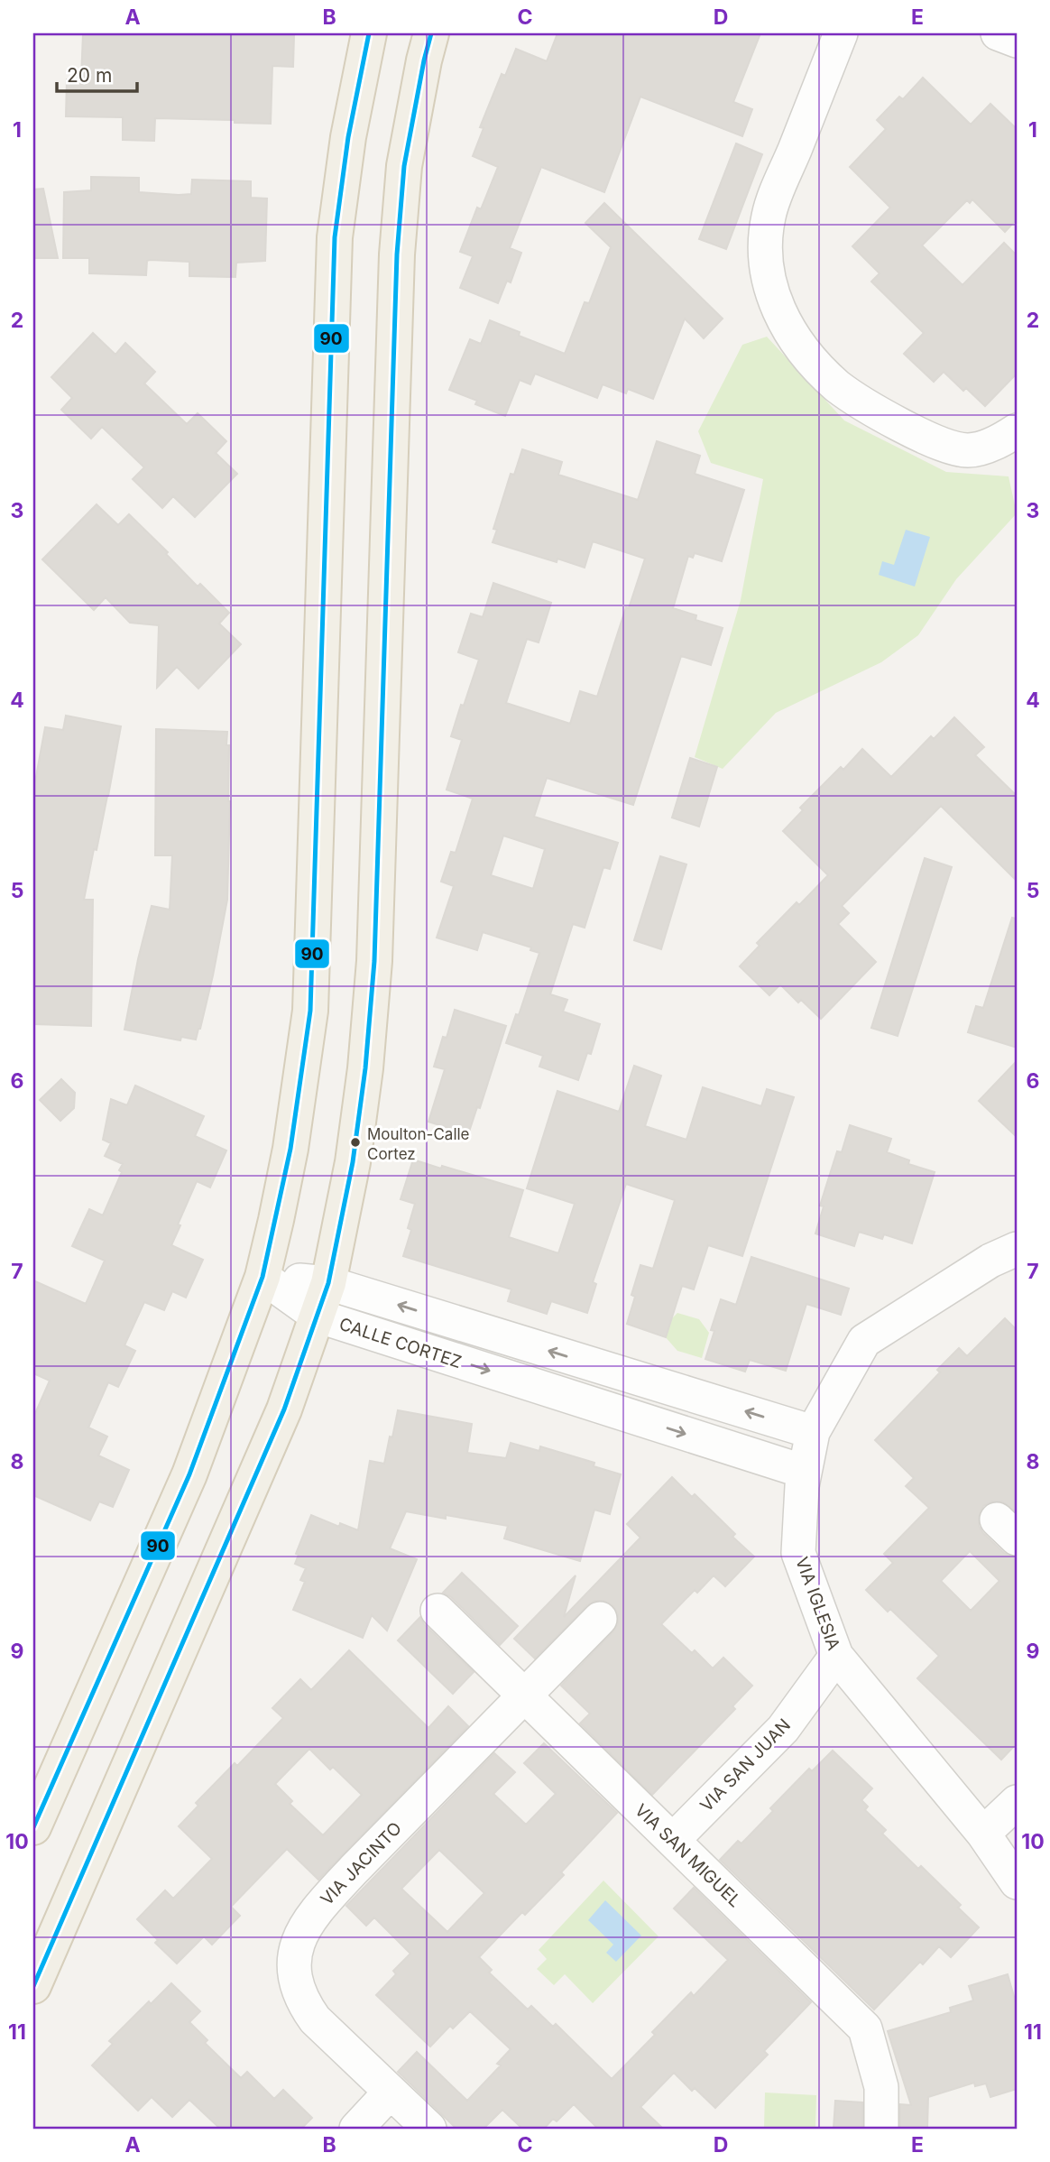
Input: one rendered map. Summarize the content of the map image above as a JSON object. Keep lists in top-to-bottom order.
{
  "streets": {
    "street": [
      "CALLE CORTEZ",
      "VIA IGLESIA",
      "VIA SAN JUAN",
      "VIA SAN MIGUEL",
      "VIA JACINTO"
    ]
  },
  "crossings": [
    ["CALLE CORTEZ", "VIA IGLESIA"],
    ["VIA IGLESIA", "VIA SAN JUAN"],
    ["VIA SAN JUAN", "VIA SAN MIGUEL"],
    ["VIA SAN MIGUEL", "VIA JACINTO"]
  ],
  "places": ["Moulton-Calle Cortez"],
  "lines": ["transit line 90"],
  "scale_bar": "20 m",
  "grid": {
    "columns": [
      "A",
      "B",
      "C",
      "D",
      "E"
    ],
    "rows": [
      "1",
      "2",
      "3",
      "4",
      "5",
      "6",
      "7",
      "8",
      "9",
      "10",
      "11"
    ]
  }
}
